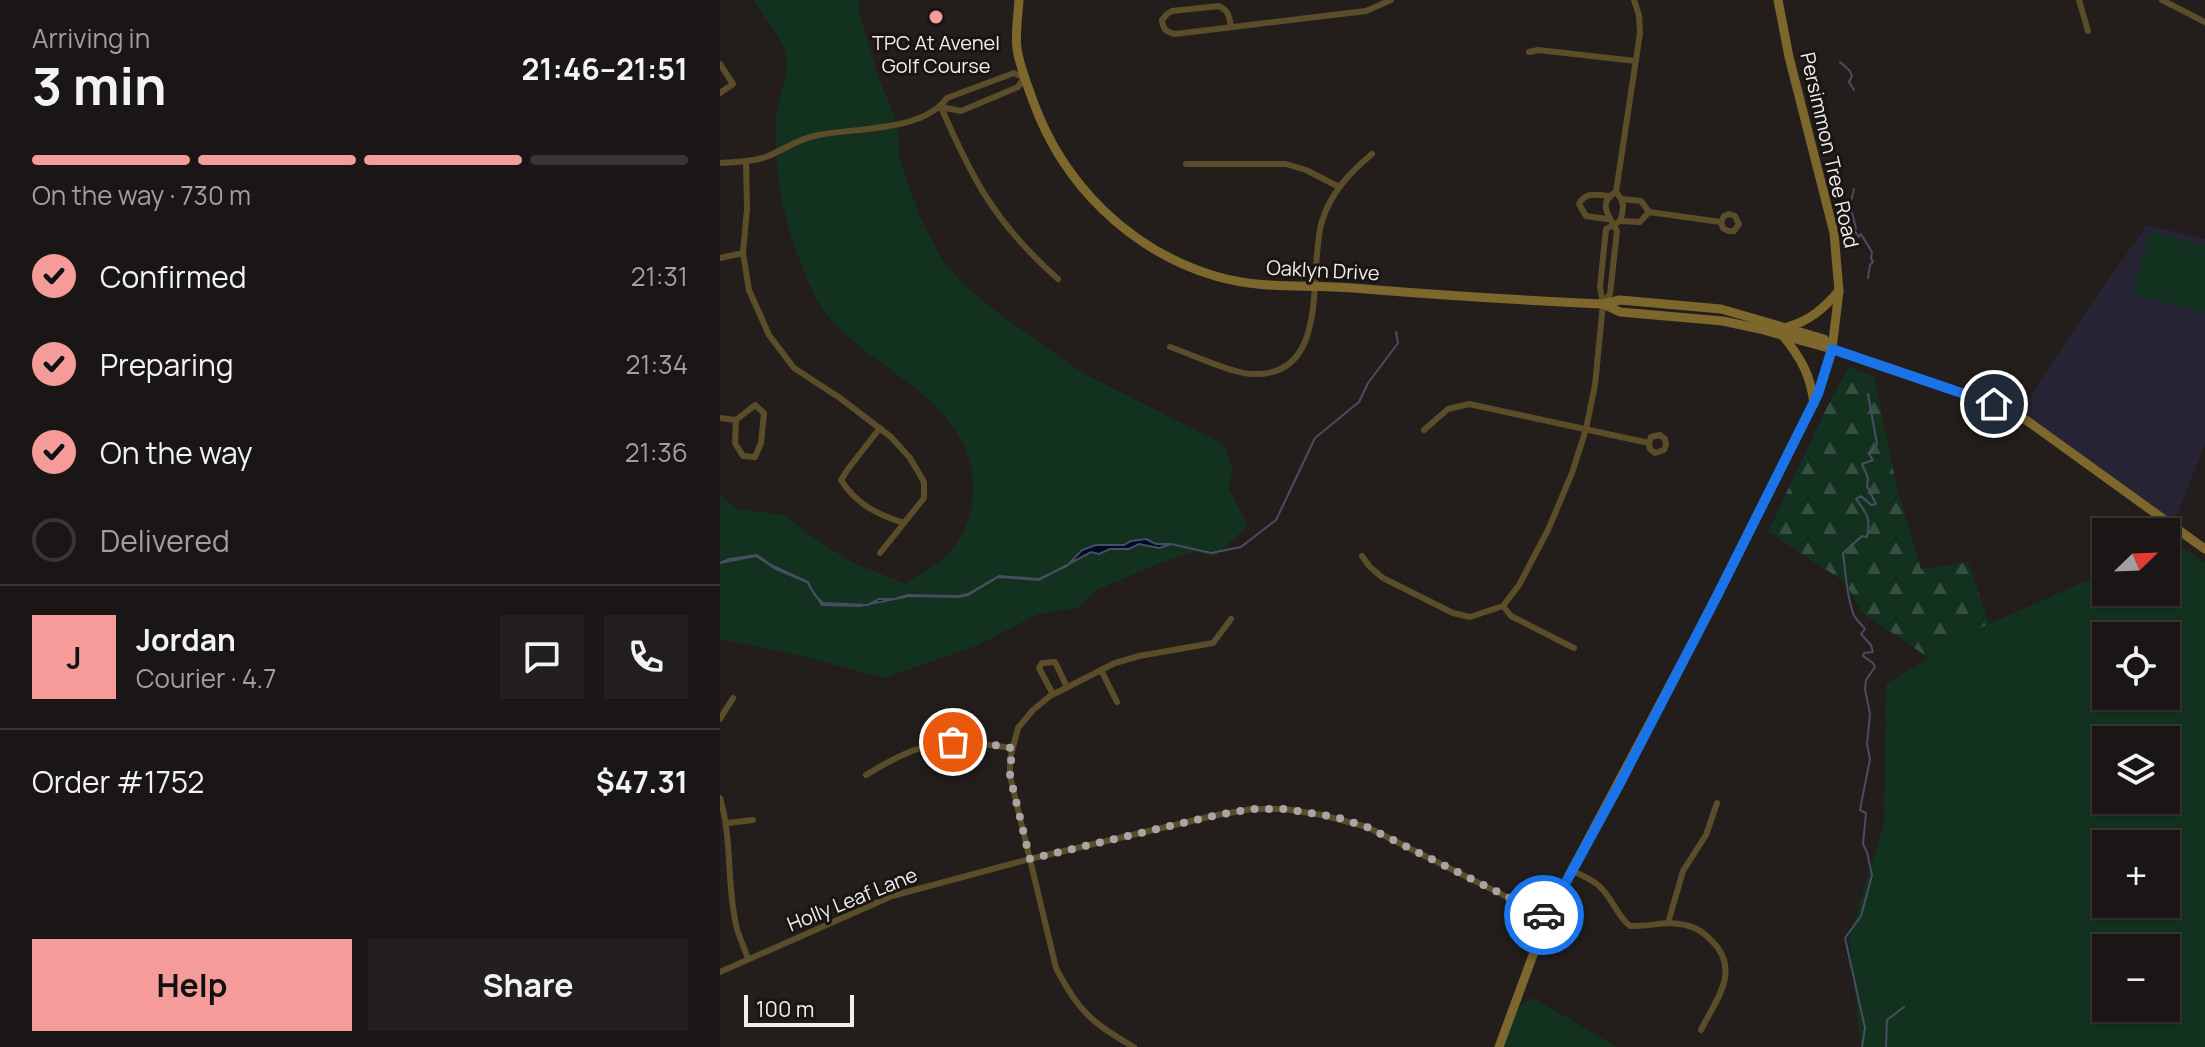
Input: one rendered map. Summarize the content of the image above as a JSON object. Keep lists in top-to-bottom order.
{
  "streets": {
    "main road": ["Persimmon Tree Road", "Oaklyn Drive"],
    "street": ["Holly Leaf Lane"]
  },
  "crossings": [
    ["Persimmon Tree Road", "Oaklyn Drive"],
    ["Persimmon Tree Road", "Holly Leaf Lane"]
  ],
  "places": ["TPC At Avenel Golf Course"],
  "scale_bar": "100 m",
  "north": "top right",
  "page": {
    "heading": ["3 min", "Arriving in", "21:46–21:51"],
    "panel": [
      "Jordan",
      "Courier · 4.7",
      "Order #1752",
      "$47.31"
    ],
    "bar": "On the way · 730 m",
    "list": [
      ["Confirmed", "21:31"],
      ["Preparing", "21:34"],
      ["On the way", "21:36"],
      "Delivered"
    ],
    "map_buttons": ["+", "−"],
    "round": "J",
    "buttons": ["Help", "Share"],
    "scale": "100 m"
  }
}
